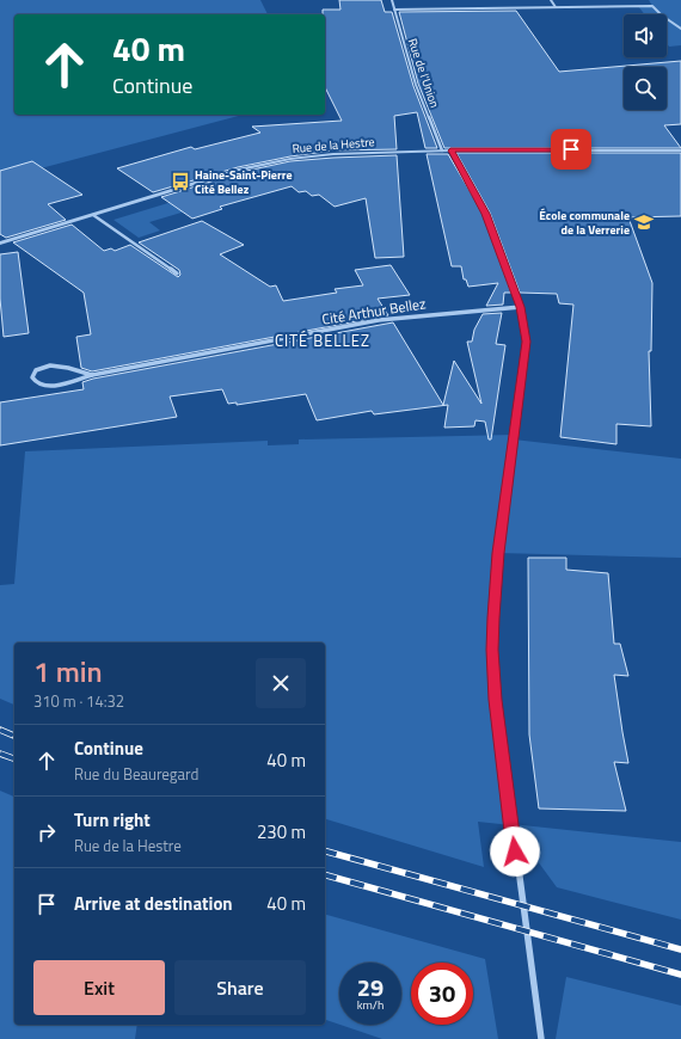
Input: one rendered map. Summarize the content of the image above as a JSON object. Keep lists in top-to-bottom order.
{
  "streets": {
    "street": ["Rue de l'Union", "Rue de la Hestre", "Cité Arthur Bellez"]
  },
  "crossings": [
    ["Rue de l'Union", "Rue de la Hestre"]
  ],
  "districts": ["CITÉ BELLEZ"],
  "places": {
    "bus stop": ["Haine-Saint-Pierre Cité Bellez"],
    "school or university": ["École communale de la Verrerie"]
  },
  "page": {
    "turn": ["40 m", "Continue"],
    "heading": ["1 min", "310 m · 14:32"],
    "list": [
      {
        "name": "Continue",
        "note": "Rue du Beauregard",
        "value": "40 m"
      },
      {
        "name": "Turn right",
        "note": "Rue de la Hestre",
        "value": "230 m"
      },
      {
        "name": "Arrive at destination",
        "value": "40 m"
      }
    ],
    "buttons": ["Exit", "Share"],
    "speed": "29 km/h",
    "limit": "30"
  }
}
